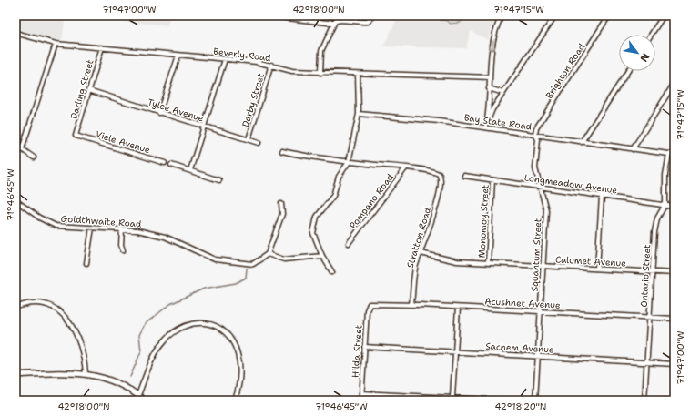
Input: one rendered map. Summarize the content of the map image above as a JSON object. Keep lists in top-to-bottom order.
{
  "streets": {
    "street": [
      "Beverly Road",
      "Brighton Road",
      "Darling Street",
      "Darby Street",
      "Tylee Avenue",
      "Bay State Road",
      "Viele Avenue",
      "Longmeadow Avenue",
      "Pompano Road",
      "Goldthwaite Road",
      "Monomoy Street",
      "Stratton Road",
      "Squantum Street",
      "Calumet Avenue",
      "Ontario Street",
      "Acushnet Avenue",
      "Sachem Avenue",
      "Hilda Street"
    ]
  },
  "crossings": [
    ["Beverly Road", "Darling Street"],
    ["Beverly Road", "Darby Street"],
    ["Brighton Road", "Bay State Road"],
    ["Brighton Road", "Squantum Street"],
    ["Darling Street", "Tylee Avenue"],
    ["Darling Street", "Viele Avenue"],
    ["Darby Street", "Tylee Avenue"],
    ["Bay State Road", "Squantum Street"],
    ["Bay State Road", "Ontario Street"],
    ["Longmeadow Avenue", "Monomoy Street"],
    ["Longmeadow Avenue", "Squantum Street"],
    ["Longmeadow Avenue", "Ontario Street"],
    ["Pompano Road", "Stratton Road"],
    ["Monomoy Street", "Calumet Avenue"],
    ["Stratton Road", "Calumet Avenue"],
    ["Stratton Road", "Acushnet Avenue"],
    ["Squantum Street", "Calumet Avenue"],
    ["Squantum Street", "Acushnet Avenue"],
    ["Squantum Street", "Sachem Avenue"],
    ["Calumet Avenue", "Ontario Street"],
    ["Ontario Street", "Acushnet Avenue"],
    ["Ontario Street", "Sachem Avenue"],
    ["Acushnet Avenue", "Hilda Street"],
    ["Sachem Avenue", "Hilda Street"]
  ],
  "north": "bottom right",
  "coordinates": [
    "71°47'00\"W",
    "42°18'00\"N",
    "71°47'15\"W",
    "71°46'45\"W",
    "42°18'20\"N"
  ]
}
